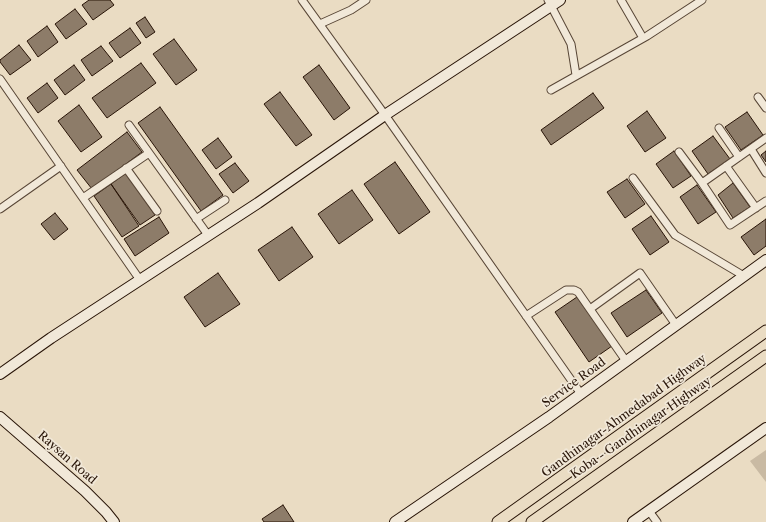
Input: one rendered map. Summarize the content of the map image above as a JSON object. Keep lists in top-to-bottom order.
{
  "streets": {
    "main road": ["Gandhinagar-Ahmedabad Highway", "Koba - Gandhinagar Highway"],
    "street": ["Service Road", "Raysan Road"]
  }
}
